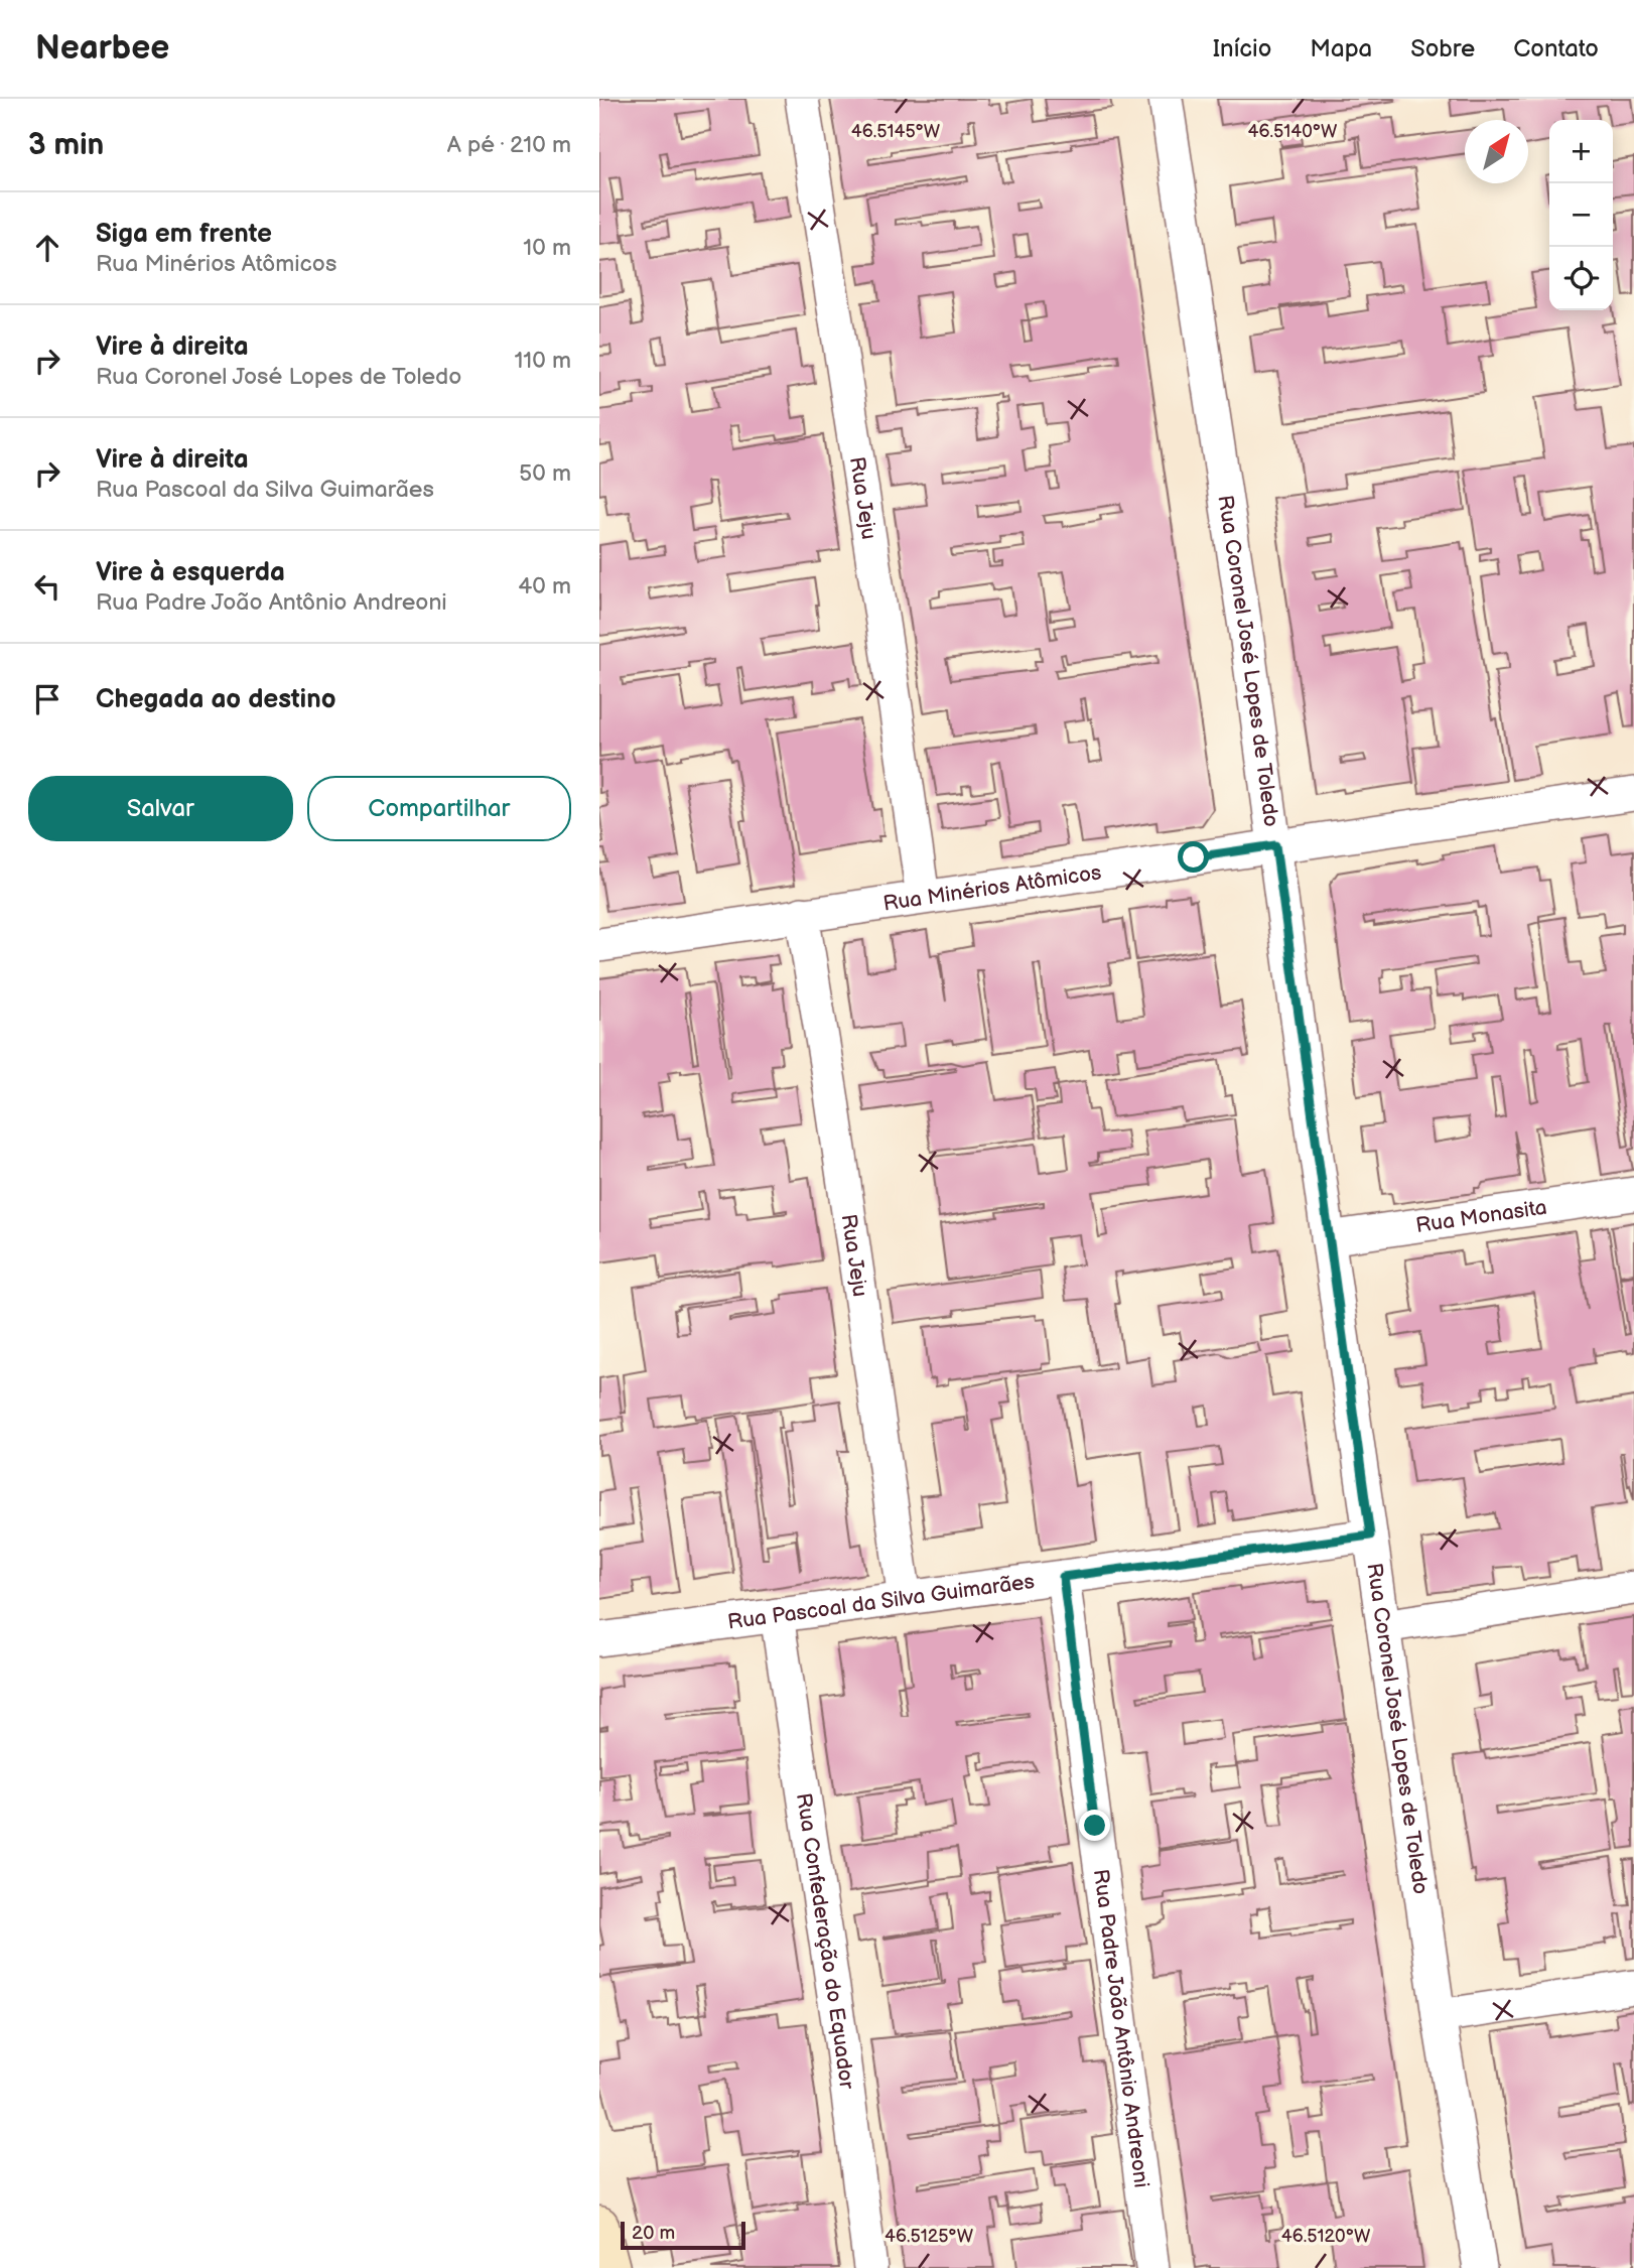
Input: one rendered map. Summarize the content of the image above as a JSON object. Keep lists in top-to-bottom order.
{
  "streets": {
    "street": [
      "Rua Jeju",
      "Rua Coronel José Lopes de Toledo",
      "Rua Minérios Atômicos",
      "Rua Monasita",
      "Rua Pascoal da Silva Guimarães",
      "Rua Confederação do Equador",
      "Rua Padre João Antônio Andreoni"
    ]
  },
  "crossings": [
    ["Rua Jeju", "Rua Minérios Atômicos"],
    ["Rua Jeju", "Rua Pascoal da Silva Guimarães"],
    ["Rua Coronel José Lopes de Toledo", "Rua Minérios Atômicos"],
    ["Rua Coronel José Lopes de Toledo", "Rua Monasita"],
    ["Rua Coronel José Lopes de Toledo", "Rua Pascoal da Silva Guimarães"],
    ["Rua Pascoal da Silva Guimarães", "Rua Confederação do Equador"],
    ["Rua Pascoal da Silva Guimarães", "Rua Padre João Antônio Andreoni"]
  ],
  "scale_bar": "20 m",
  "north": "top right",
  "page": {
    "header": "Nearbee",
    "nav": [
      "Início",
      "Mapa",
      "Sobre",
      "Contato"
    ],
    "heading": ["3 min", "A pé · 210 m"],
    "map_buttons": ["+", "−"],
    "list": [
      ["Siga em frente", "Rua Minérios Atômicos", "10 m"],
      ["Vire à direita", "Rua Coronel José Lopes de Toledo", "110 m"],
      ["Vire à direita", "Rua Pascoal da Silva Guimarães", "50 m"],
      ["Vire à esquerda", "Rua Padre João Antônio Andreoni", "40 m"],
      "Chegada ao destino"
    ],
    "buttons": ["Salvar", "Compartilhar"],
    "scale": "20 m"
  },
  "coordinates": [
    "46.5145°W",
    "46.5140°W",
    "46.5125°W",
    "46.5120°W"
  ]
}
